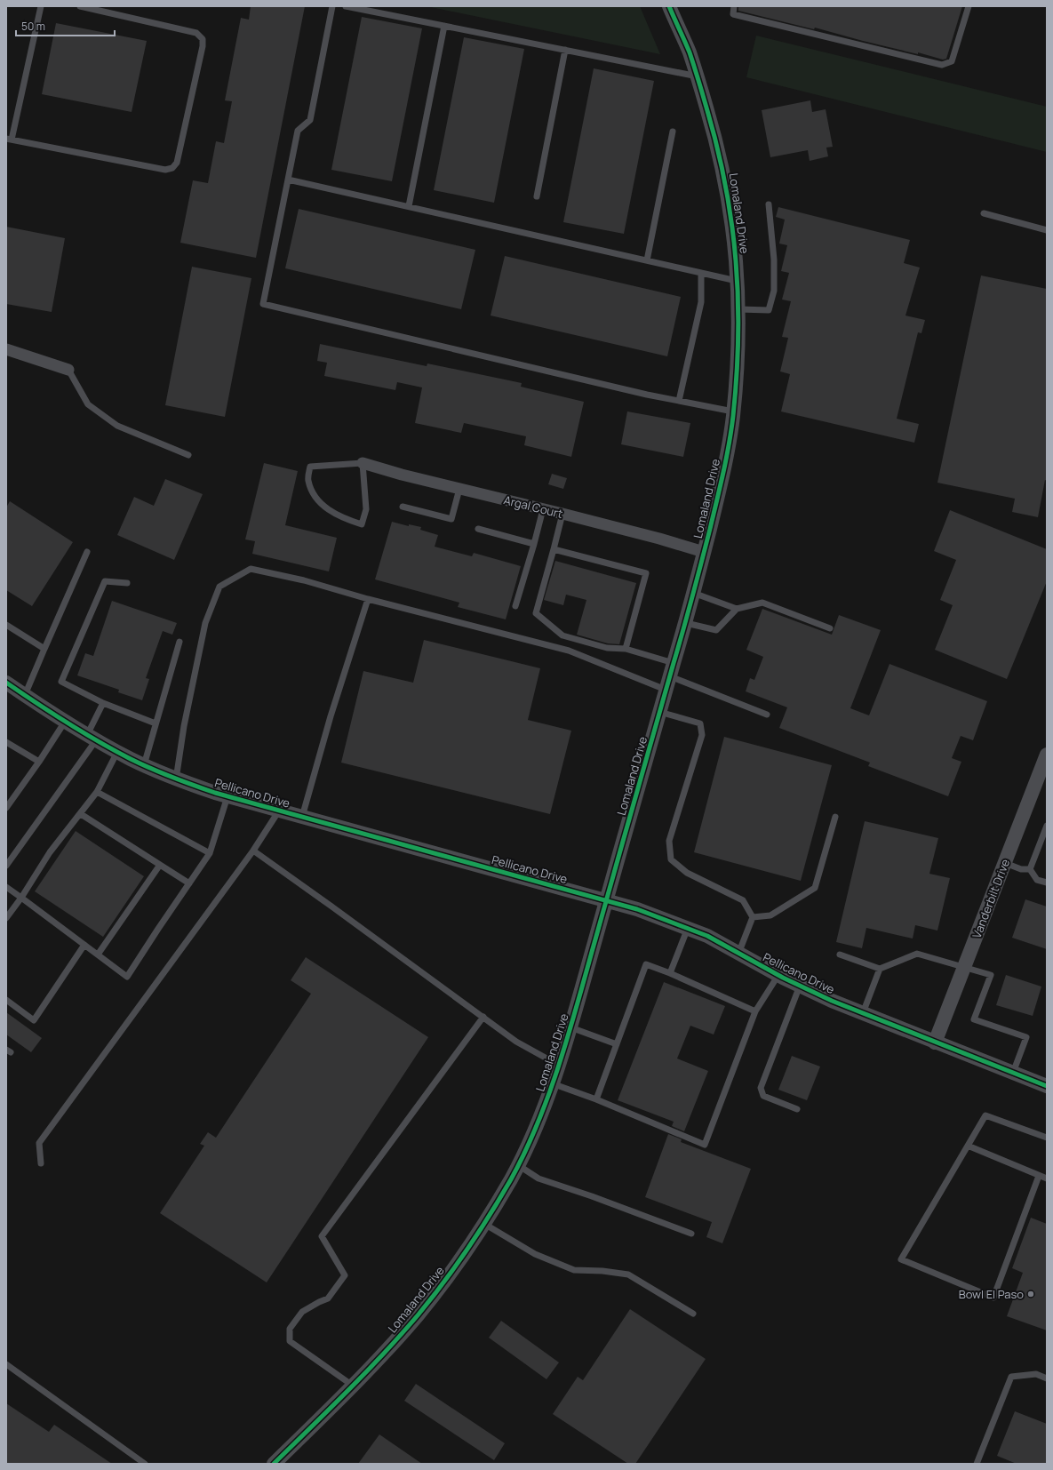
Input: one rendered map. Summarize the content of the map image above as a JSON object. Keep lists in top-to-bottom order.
{
  "streets": {
    "street": [
      "Lomaland Drive",
      "Argal Court",
      "Pellicano Drive",
      "Vanderbilt Drive"
    ]
  },
  "crossings": [
    ["Lomaland Drive", "Argal Court"],
    ["Lomaland Drive", "Pellicano Drive"],
    ["Pellicano Drive", "Vanderbilt Drive"]
  ],
  "places": ["Bowl El Paso"],
  "scale_bar": "50 m"
}
